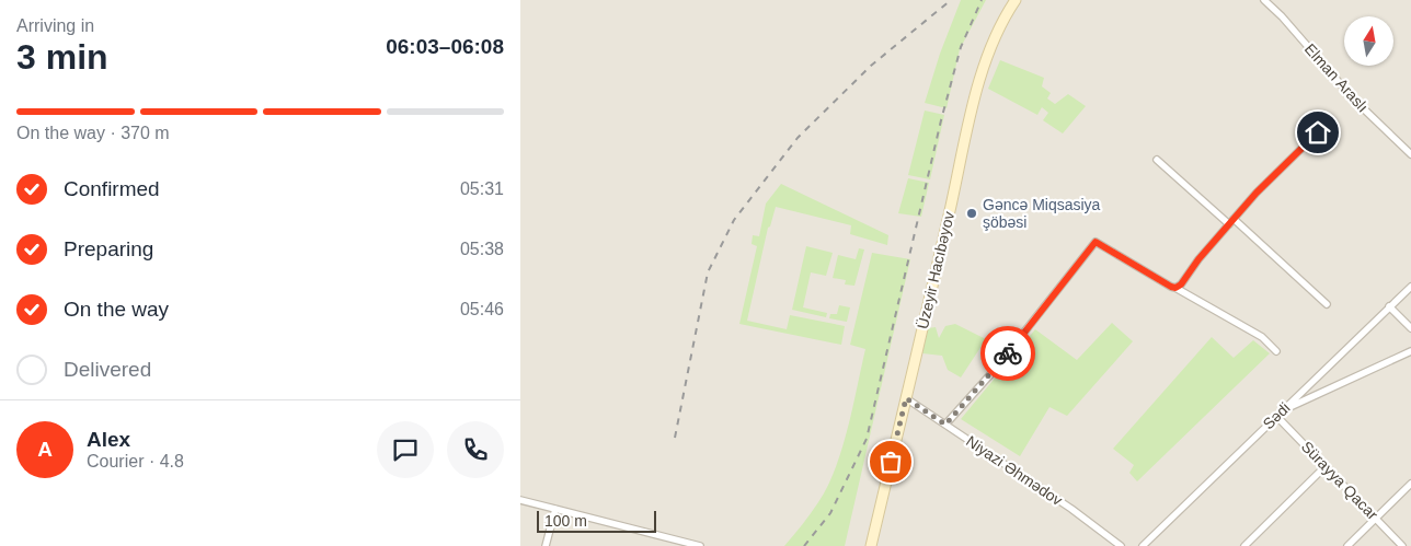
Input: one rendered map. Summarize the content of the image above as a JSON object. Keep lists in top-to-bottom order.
{
  "streets": {
    "main road": ["Üzeyir Hacıbəyov"],
    "street": [
      "Elman Araslı",
      "Sədi",
      "Niyazi Əhmədov",
      "Sürayya Qacar"
    ]
  },
  "crossings": [
    ["Üzeyir Hacıbəyov", "Niyazi Əhmədov"],
    ["Sədi", "Sürayya Qacar"]
  ],
  "places": ["Gəncə Miqsasiya şöbəsi"],
  "scale_bar": "100 m",
  "north": "top",
  "page": {
    "heading": ["3 min", "Arriving in", "06:03–06:08"],
    "panel": ["Alex", "Courier · 4.8"],
    "bar": "On the way · 370 m",
    "list": [
      ["Confirmed", "05:31"],
      ["Preparing", "05:38"],
      ["On the way", "05:46"],
      "Delivered"
    ],
    "round": "A",
    "scale": "100 m"
  }
}
